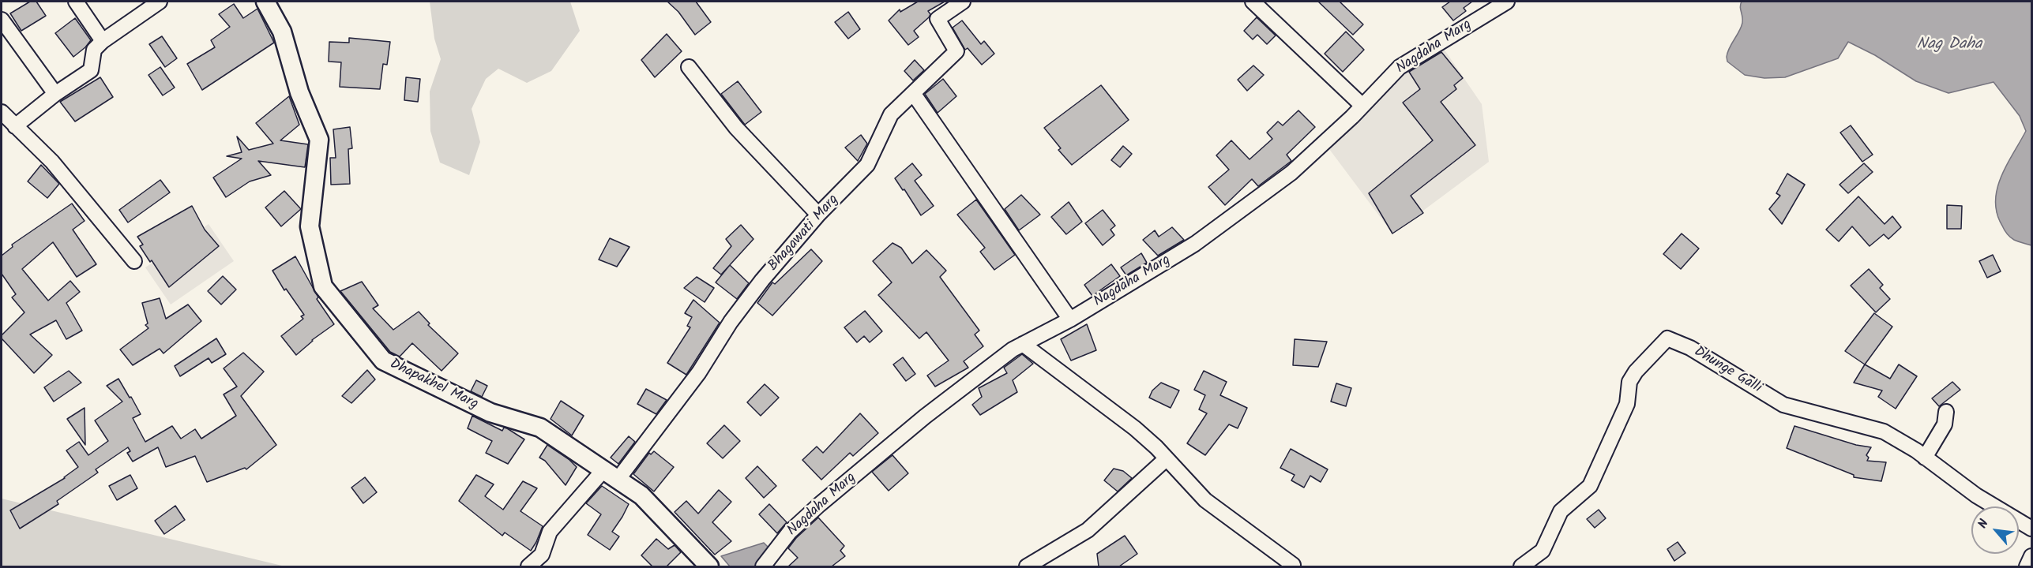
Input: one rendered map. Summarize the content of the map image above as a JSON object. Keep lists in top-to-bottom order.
{
  "streets": {
    "main road": ["Dhapakhel Marg"],
    "street": ["Nagdaha Marg", "Bhagawati Marg", "Dhunge Galli"]
  },
  "crossings": [
    ["Bhagawati Marg", "Dhapakhel Marg"]
  ],
  "water": ["Nag Daha"],
  "north": "top left"
}
